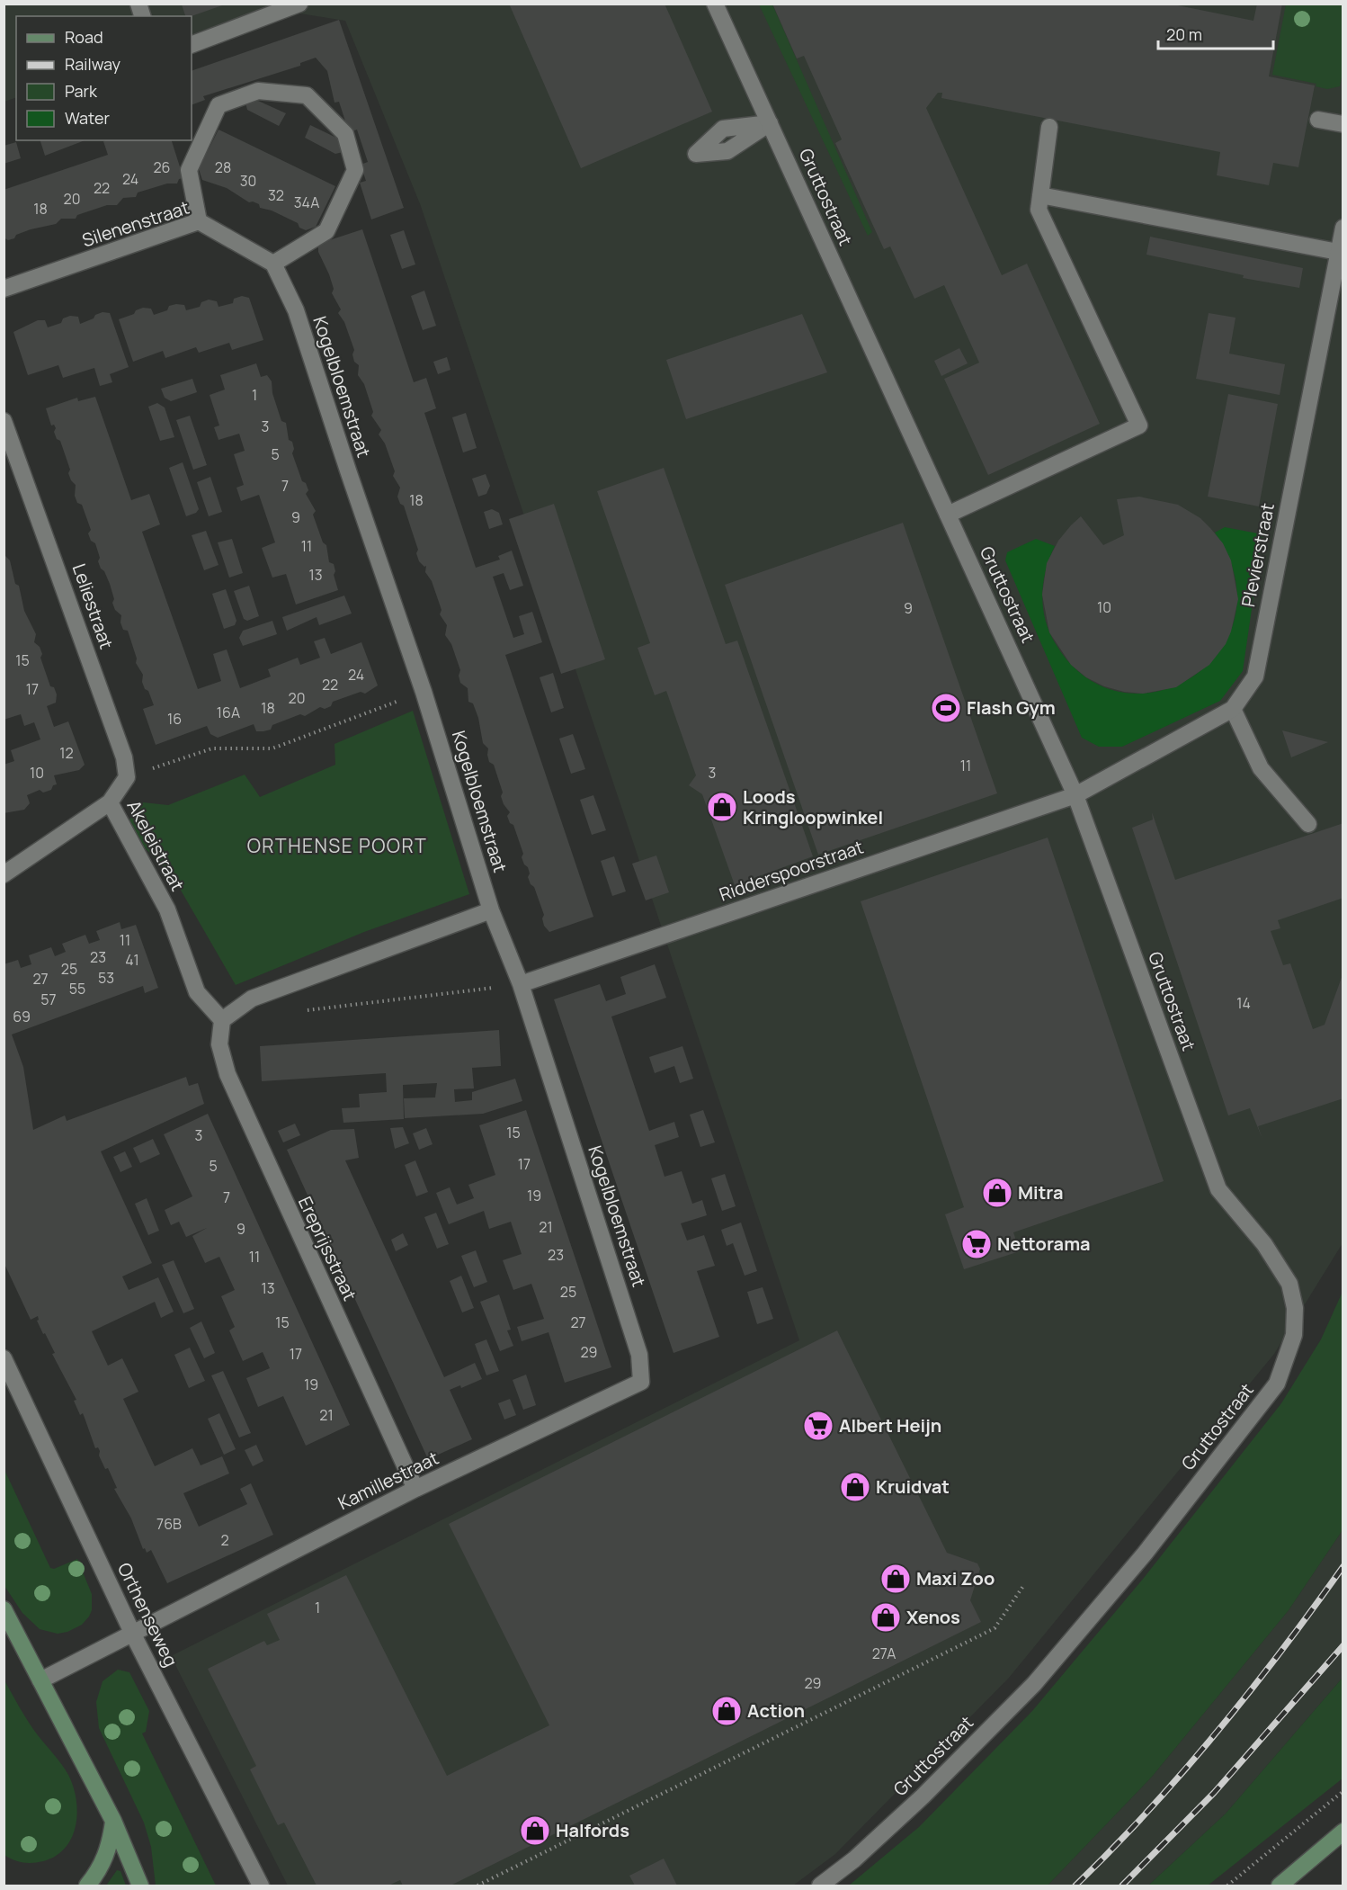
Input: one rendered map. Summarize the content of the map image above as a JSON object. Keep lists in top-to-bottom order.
{
  "streets": {
    "street": [
      "Gruttostraat",
      "Silenenstraat",
      "Kogelbloemstraat",
      "Plevierstraat",
      "Leliestraat",
      "Akeleistraat",
      "Ridderspoorstraat",
      "Ereprijsstraat",
      "Kamillestraat",
      "Orthenseweg"
    ]
  },
  "crossings": [
    ["Gruttostraat", "Plevierstraat"],
    ["Gruttostraat", "Ridderspoorstraat"],
    ["Silenenstraat", "Kogelbloemstraat"],
    ["Kogelbloemstraat", "Akeleistraat"],
    ["Kogelbloemstraat", "Ridderspoorstraat"],
    ["Kogelbloemstraat", "Kamillestraat"],
    ["Plevierstraat", "Ridderspoorstraat"],
    ["Leliestraat", "Akeleistraat"],
    ["Akeleistraat", "Ereprijsstraat"],
    ["Ereprijsstraat", "Kamillestraat"],
    ["Kamillestraat", "Orthenseweg"]
  ],
  "districts": ["ORTHENSE POORT"],
  "places": {
    "sports": ["Flash Gym"],
    "shop": [
      "Loods Kringloopwinkel",
      "Mitra",
      "Kruidvat",
      "Maxi Zoo",
      "Xenos",
      "Action",
      "Halfords"
    ],
    "supermarket": ["Nettorama", "Albert Heijn"]
  },
  "house_numbers": [
    "26",
    "28",
    "24",
    "30",
    "22",
    "32",
    "20",
    "34A",
    "18",
    "1",
    "3",
    "5",
    "7",
    "18",
    "9",
    "11",
    "13",
    "10",
    "9",
    "15",
    "24",
    "22",
    "17",
    "20",
    "18",
    "16A",
    "16",
    "12",
    "11",
    "10",
    "3",
    "11",
    "23",
    "41",
    "25",
    "53",
    "27",
    "55",
    "57",
    "14",
    "69",
    "15",
    "3",
    "17",
    "5",
    "19",
    "7",
    "21",
    "9",
    "23",
    "11",
    "13",
    "25",
    "15",
    "27",
    "29",
    "17",
    "19",
    "21",
    "76B",
    "2",
    "1",
    "27A",
    "29"
  ],
  "legend": [
    "Road",
    "Railway",
    "Park",
    "Water"
  ],
  "scale_bar": "20 m"
}
